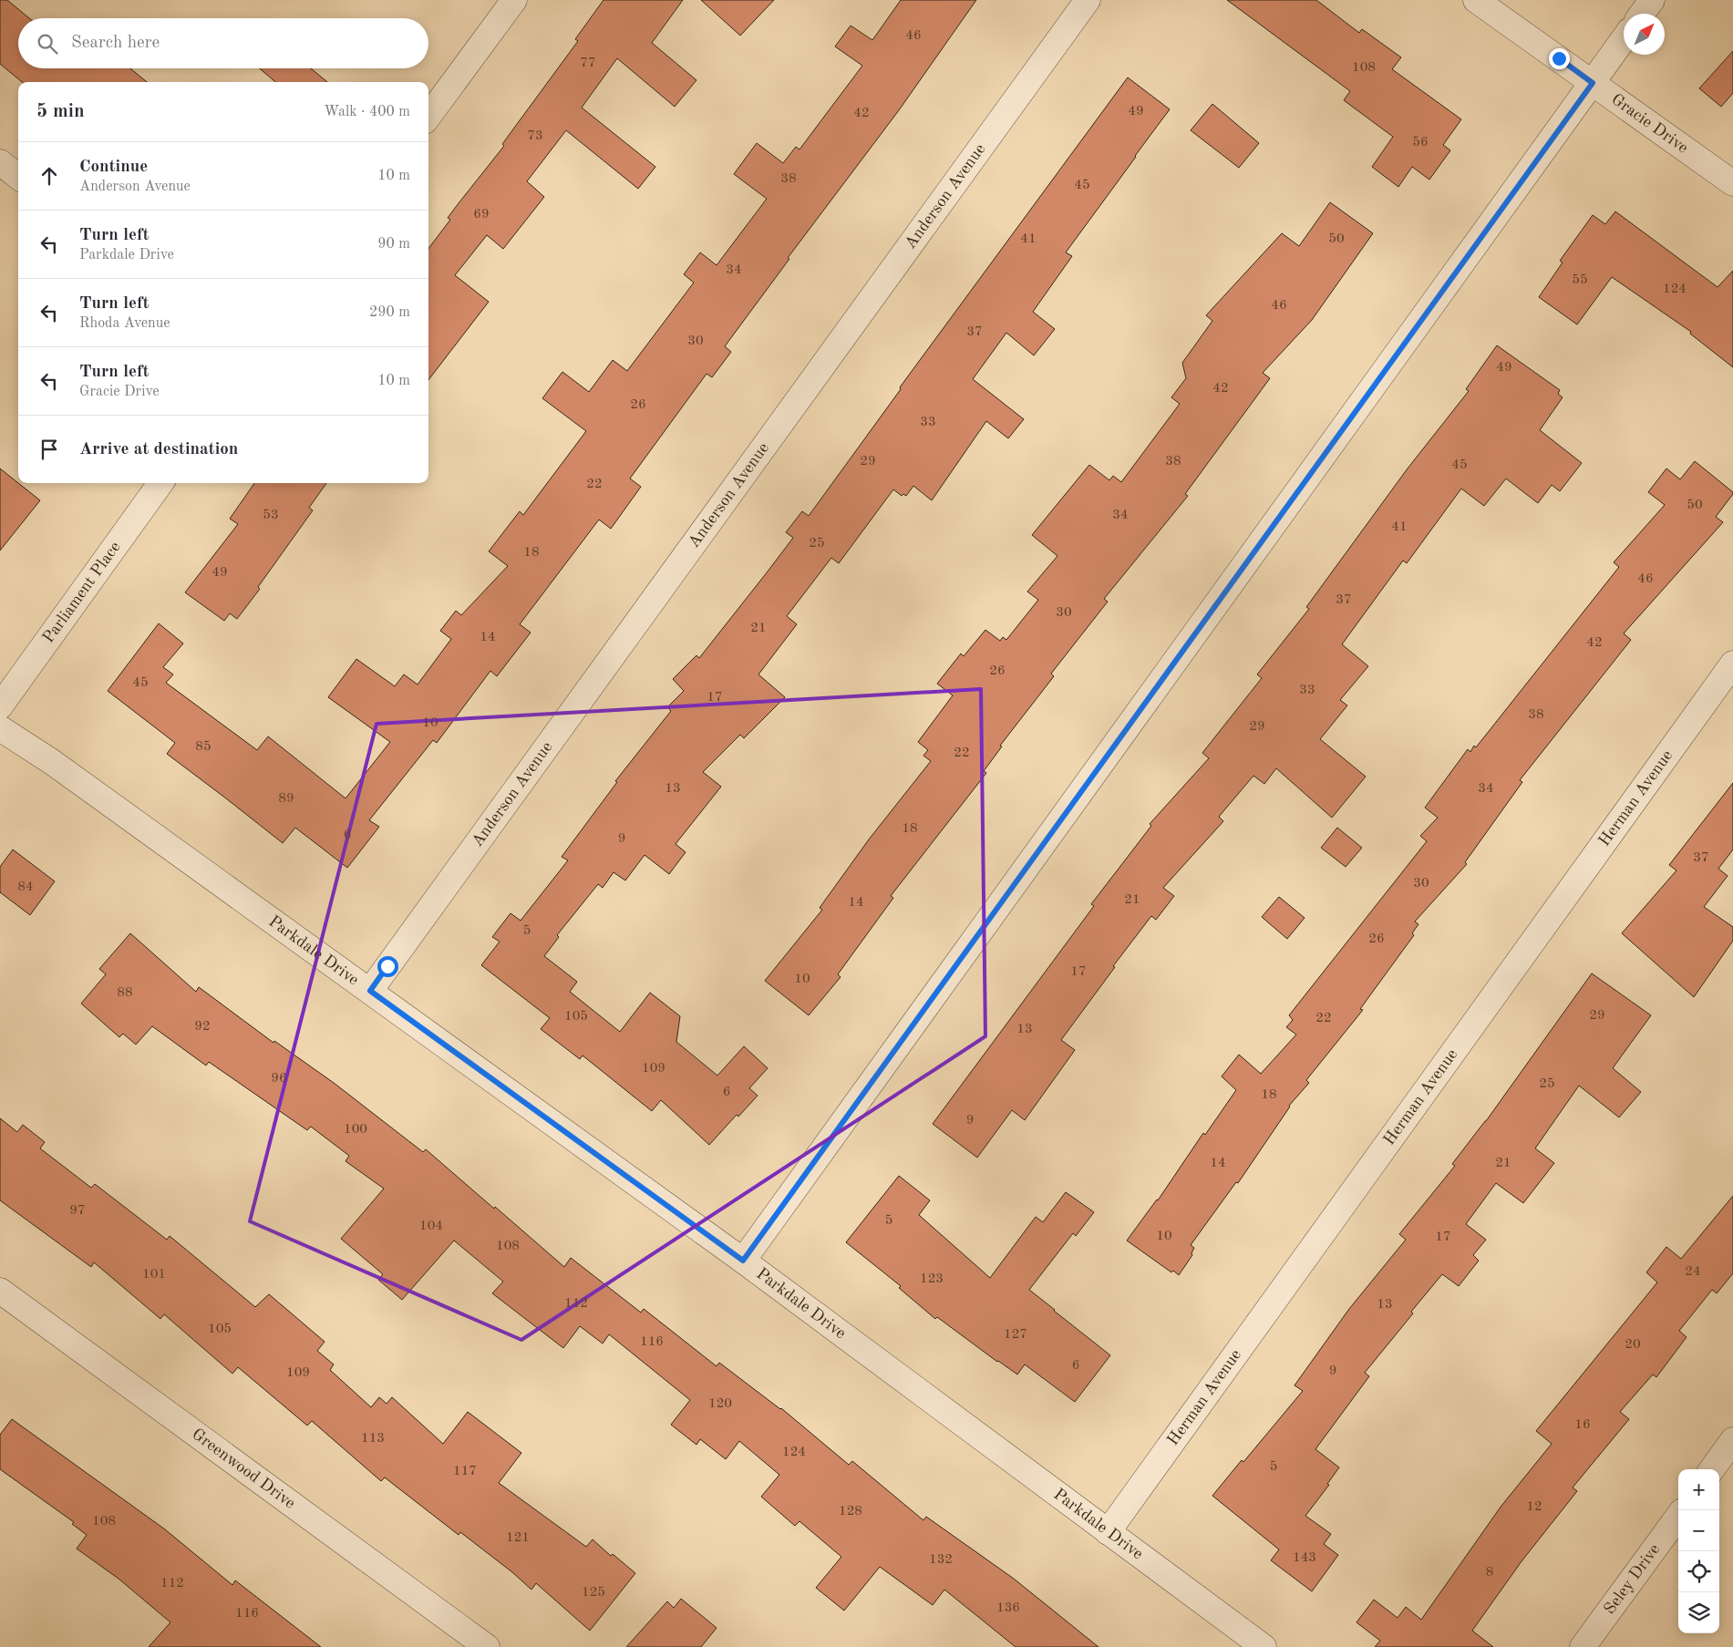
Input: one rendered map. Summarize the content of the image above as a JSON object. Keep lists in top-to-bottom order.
{
  "streets": {
    "street": [
      "Gracie Drive",
      "Anderson Avenue",
      "Parliament Place",
      "Herman Avenue",
      "Parkdale Drive",
      "Greenwood Drive",
      "Seley Drive"
    ]
  },
  "crossings": [
    ["Anderson Avenue", "Parkdale Drive"],
    ["Herman Avenue", "Parkdale Drive"]
  ],
  "house_numbers": [
    "46",
    "77",
    "108",
    "49",
    "42",
    "73",
    "56",
    "38",
    "45",
    "69",
    "41",
    "50",
    "34",
    "55",
    "124",
    "46",
    "37",
    "30",
    "49",
    "42",
    "26",
    "33",
    "29",
    "38",
    "45",
    "22",
    "50",
    "53",
    "34",
    "41",
    "25",
    "18",
    "49",
    "46",
    "37",
    "30",
    "21",
    "14",
    "42",
    "26",
    "45",
    "33",
    "17",
    "38",
    "10",
    "29",
    "85",
    "22",
    "13",
    "34",
    "89",
    "18",
    "6",
    "9",
    "37",
    "30",
    "84",
    "21",
    "14",
    "5",
    "26",
    "17",
    "10",
    "88",
    "29",
    "105",
    "22",
    "92",
    "13",
    "109",
    "96",
    "25",
    "6",
    "18",
    "9",
    "100",
    "14",
    "21",
    "97",
    "5",
    "104",
    "10",
    "17",
    "108",
    "24",
    "101",
    "123",
    "112",
    "13",
    "105",
    "127",
    "116",
    "20",
    "6",
    "9",
    "109",
    "120",
    "16",
    "113",
    "124",
    "5",
    "117",
    "12",
    "128",
    "108",
    "121",
    "143",
    "132",
    "8",
    "112",
    "125",
    "136",
    "116"
  ],
  "north": "top right",
  "page": {
    "search": "Search here",
    "heading": ["5 min", "Walk · 400 m"],
    "list": [
      ["Continue", "Anderson Avenue", "10 m"],
      ["Turn left", "Parkdale Drive", "90 m"],
      ["Turn left", "Rhoda Avenue", "290 m"],
      ["Turn left", "Gracie Drive", "10 m"],
      "Arrive at destination"
    ],
    "map_buttons": ["+", "−"]
  }
}
